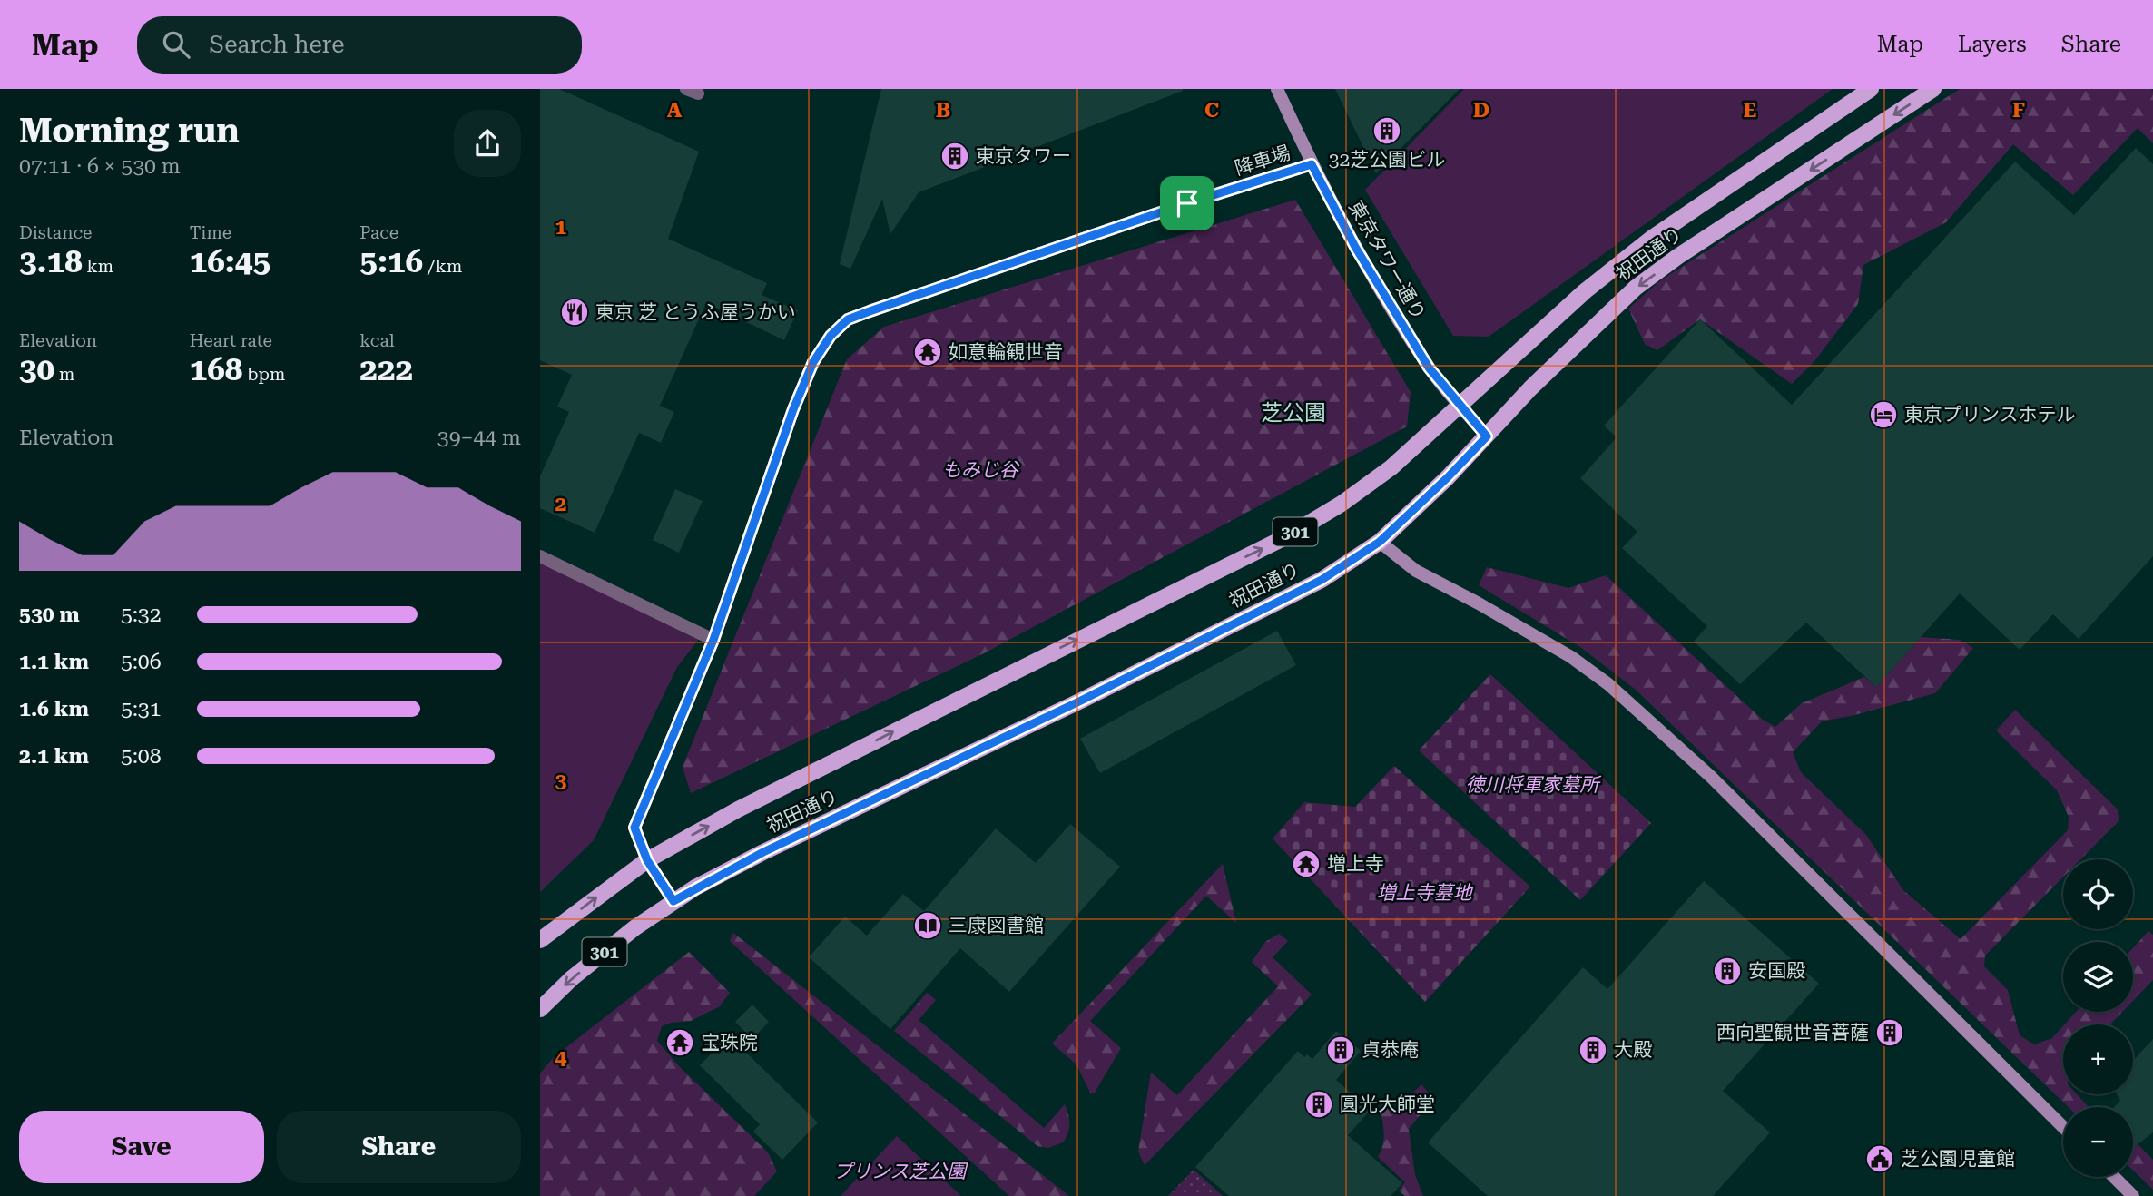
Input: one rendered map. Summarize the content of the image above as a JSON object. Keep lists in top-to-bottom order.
{
  "streets": {
    "main road": ["祝田通り", "301"],
    "street": ["降車場", "東京タワー通り"]
  },
  "crossings": [
    ["降車場", "祝田通り"],
    ["降車場", "東京タワー通り"],
    ["祝田通り", "東京タワー通り"]
  ],
  "districts": ["芝公園"],
  "parks": [
    "もみじ谷",
    "徳川将軍家墓所",
    "増上寺墓地",
    "プリンス芝公園"
  ],
  "places": {
    "building": [
      "32芝公園ビル",
      "東京タワー",
      "安国殿",
      "西向聖観世音菩薩",
      "貞恭庵",
      "大殿",
      "圓光大師堂"
    ],
    "restaurant": ["東京 芝 とうふ屋うかい"],
    "temple": ["如意輪観世音", "増上寺", "宝珠院"],
    "hotel": ["東京プリンスホテル"],
    "library": ["三康図書館"],
    "public building": ["芝公園児童館"]
  },
  "page": {
    "header": "Map",
    "search": "Search here",
    "nav": ["Map", "Layers", "Share"],
    "heading": ["Morning run", "07:11 · 6 × 530 m"],
    "stats": [
      ["Distance", "3.18 km"],
      ["Time", "16:45"],
      ["Pace", "5:16 /km"],
      ["Elevation", "30 m"],
      ["Heart rate", "168 bpm"],
      ["kcal", "222"]
    ],
    "chart": ["Elevation", "39–44 m"],
    "list": [
      {
        "name": "530 m",
        "note": "5:32"
      },
      {
        "name": "1.1 km",
        "note": "5:06"
      },
      {
        "name": "1.6 km",
        "note": "5:31"
      },
      {
        "name": "2.1 km",
        "note": "5:08"
      }
    ],
    "map_buttons": ["+", "−"],
    "buttons": ["Save", "Share"]
  },
  "grid": {
    "columns": [
      "A",
      "B",
      "C",
      "D",
      "E",
      "F"
    ],
    "rows": [
      "1",
      "2",
      "3",
      "4"
    ]
  }
}
